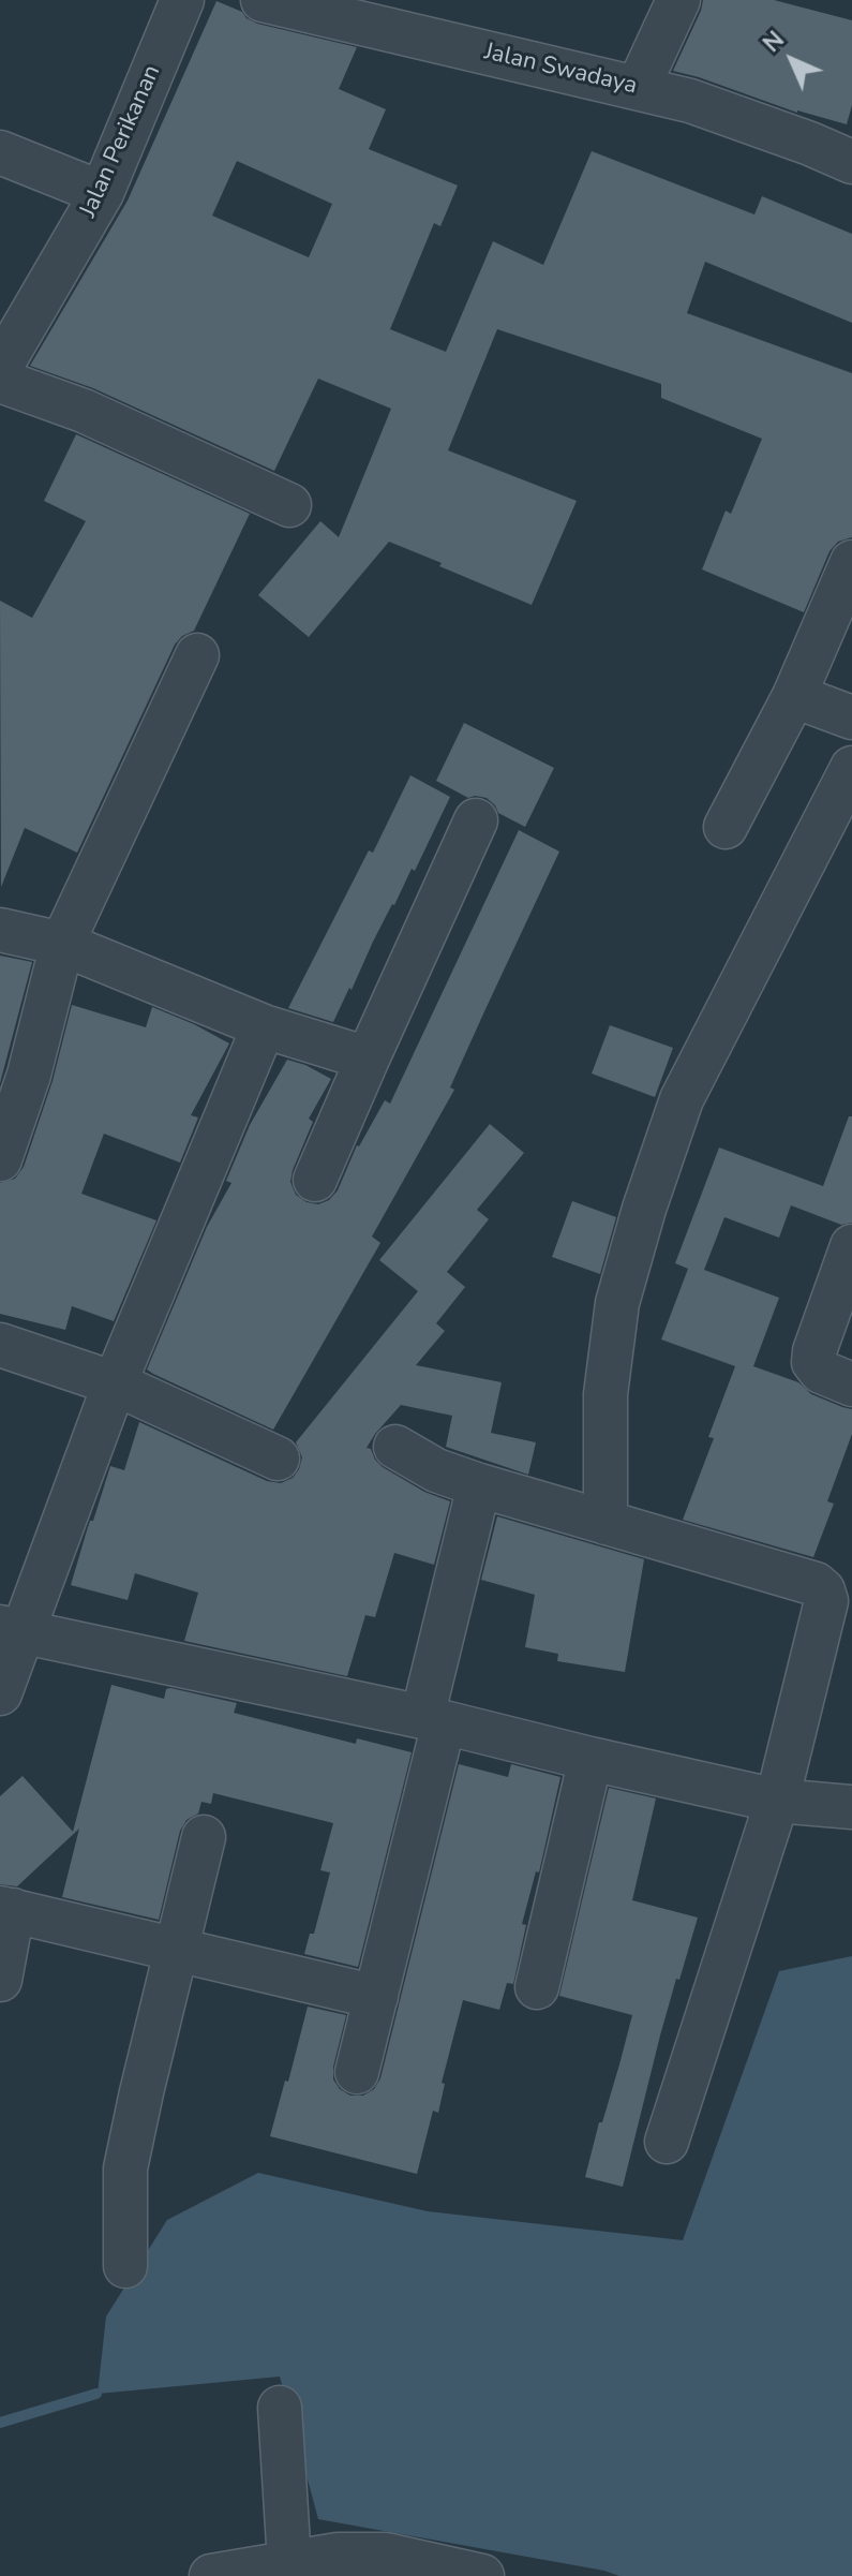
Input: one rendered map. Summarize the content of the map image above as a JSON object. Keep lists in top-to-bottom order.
{
  "streets": {
    "street": ["Jalan Swadaya", "Jalan Perikanan"]
  },
  "north": "top left"
}
